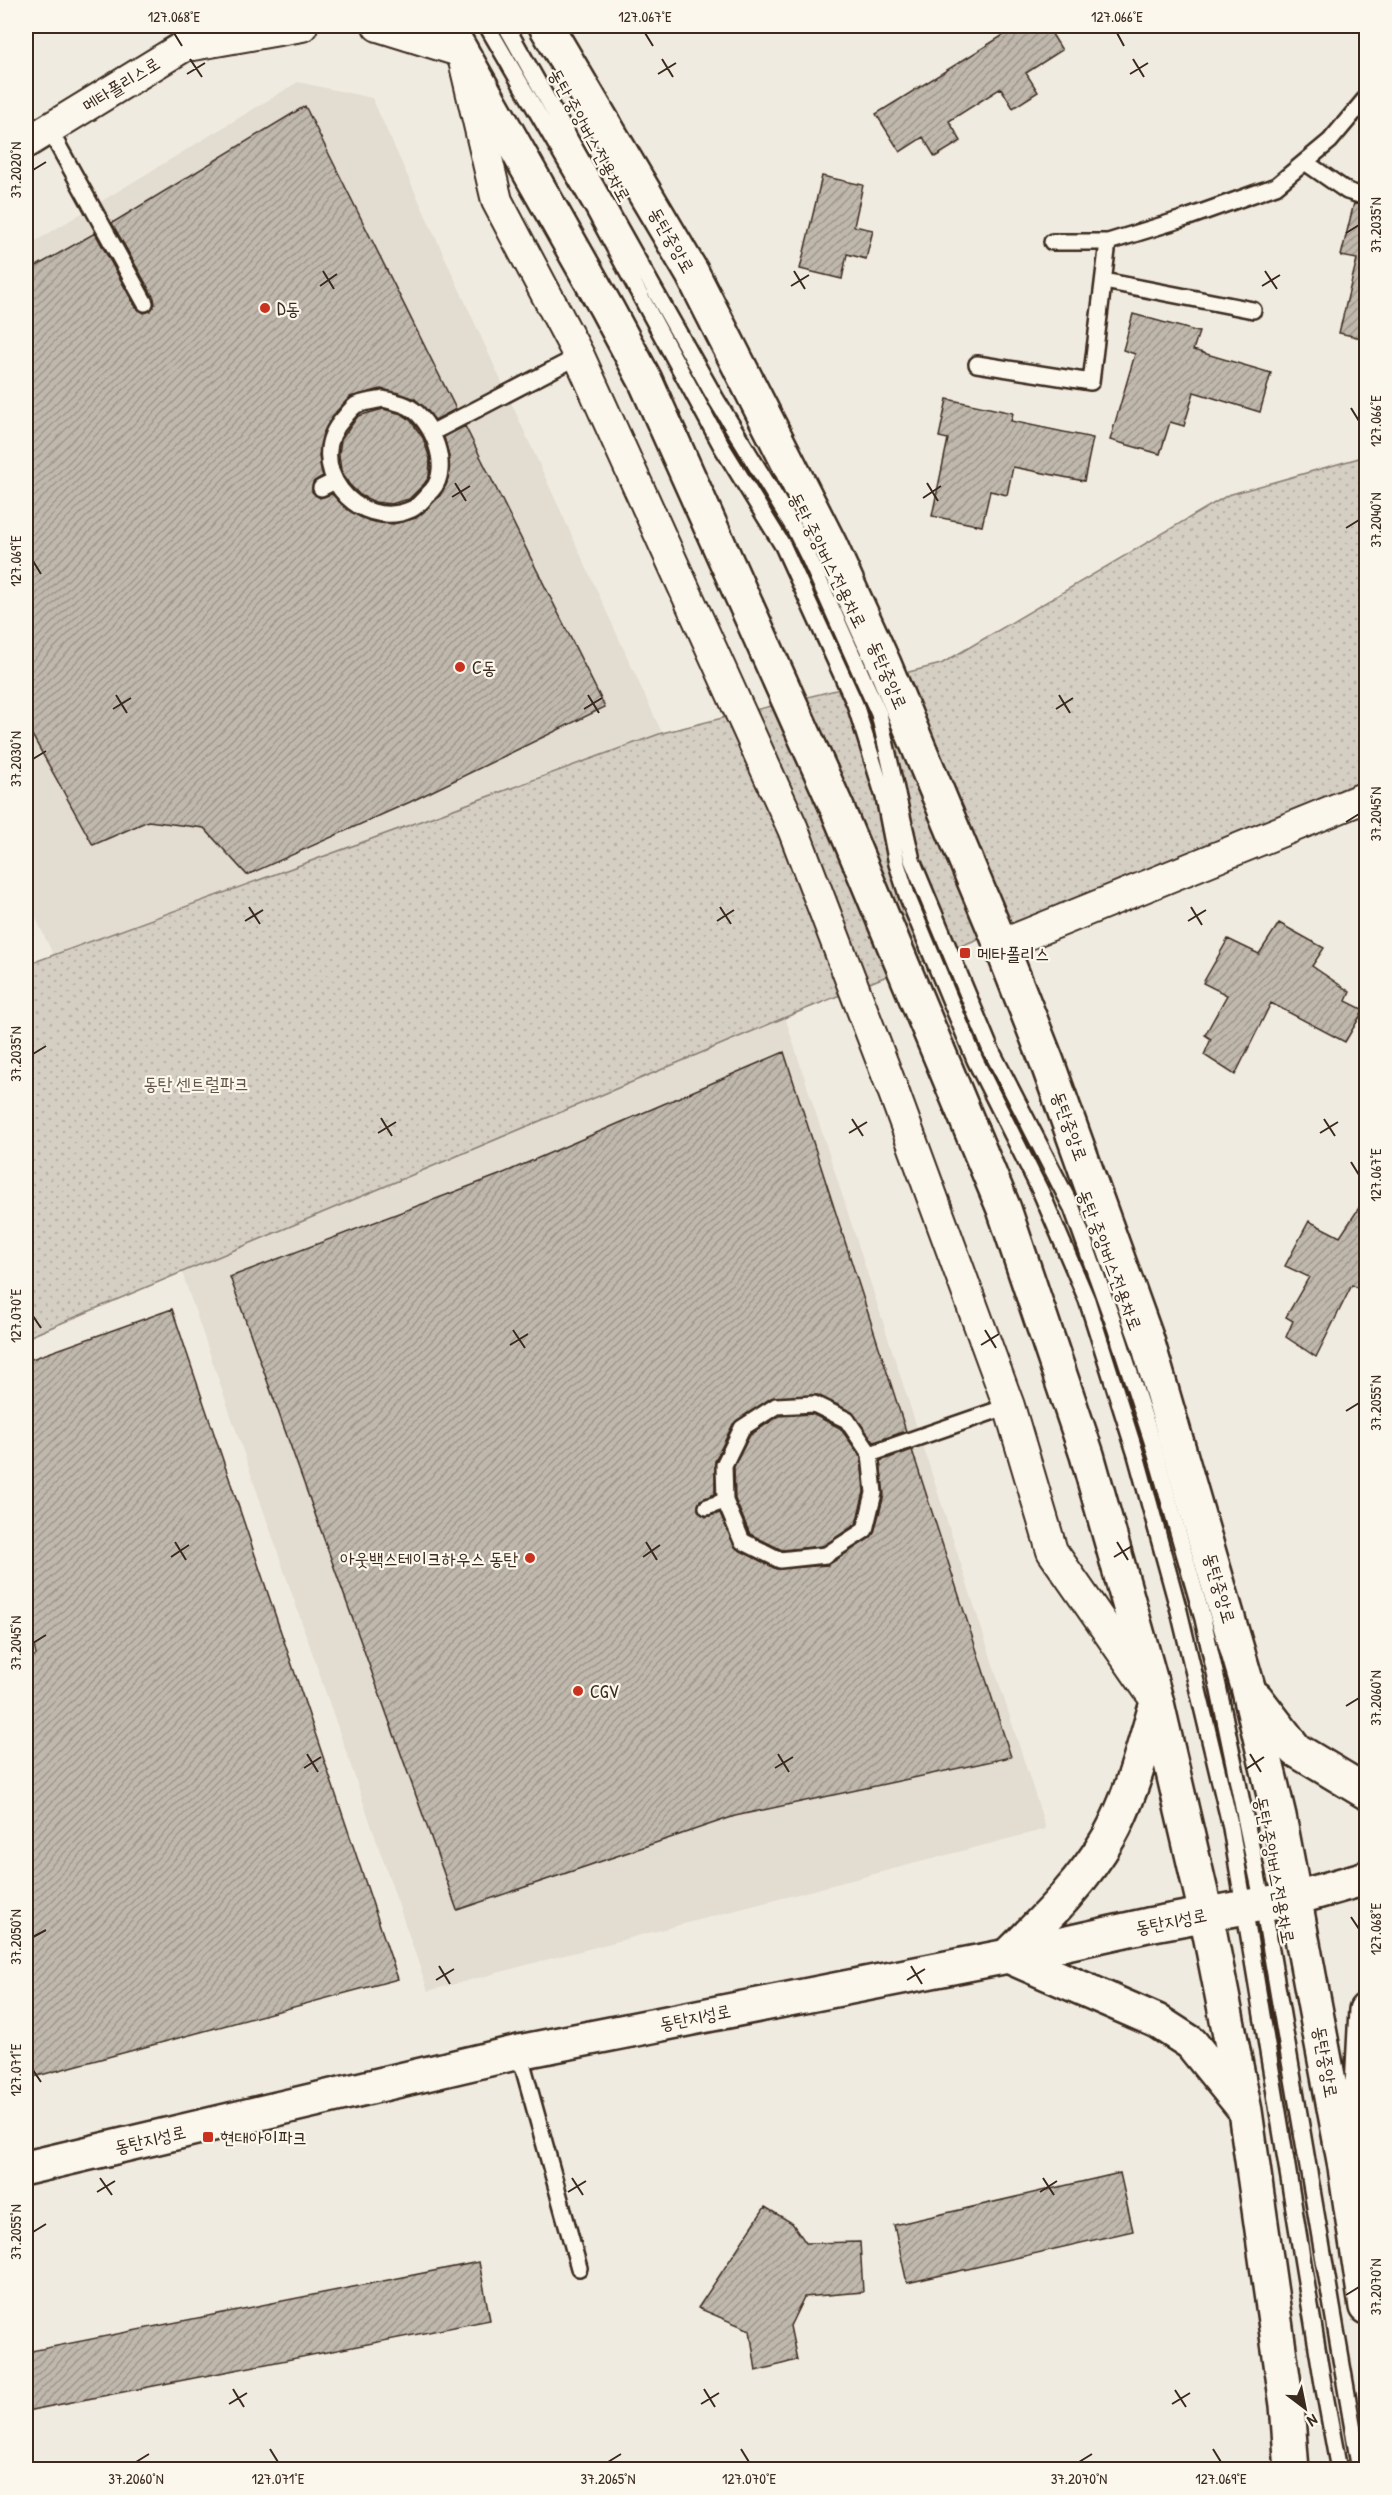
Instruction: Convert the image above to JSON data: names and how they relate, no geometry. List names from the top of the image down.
{
  "streets": {
    "street": ["메타폴리스로", "동탄중앙로", "동탄지성로"],
    "lane": ["동탄 중앙버스전용차로"]
  },
  "crossings": [
    ["동탄 중앙버스전용차로", "동탄지성로"],
    ["동탄중앙로", "동탄지성로"]
  ],
  "parks": ["동탄 센트럴파크"],
  "places": {
    "other": [
      "D동",
      "C동",
      "아웃백스테이크하우스 동탄",
      "CGV"
    ],
    "transit": ["메타폴리스", "현대아이파크"]
  },
  "north": "bottom right",
  "coordinates": [
    "127.068°E",
    "127.067°E",
    "127.066°E",
    "37.2020°N",
    "37.2035°N",
    "37.2040°N",
    "127.069°E",
    "37.2030°N",
    "37.2045°N",
    "127.070°E",
    "37.2055°N",
    "37.2060°N",
    "37.2050°N",
    "127.071°E",
    "37.2070°N",
    "37.2065°N"
  ]
}
